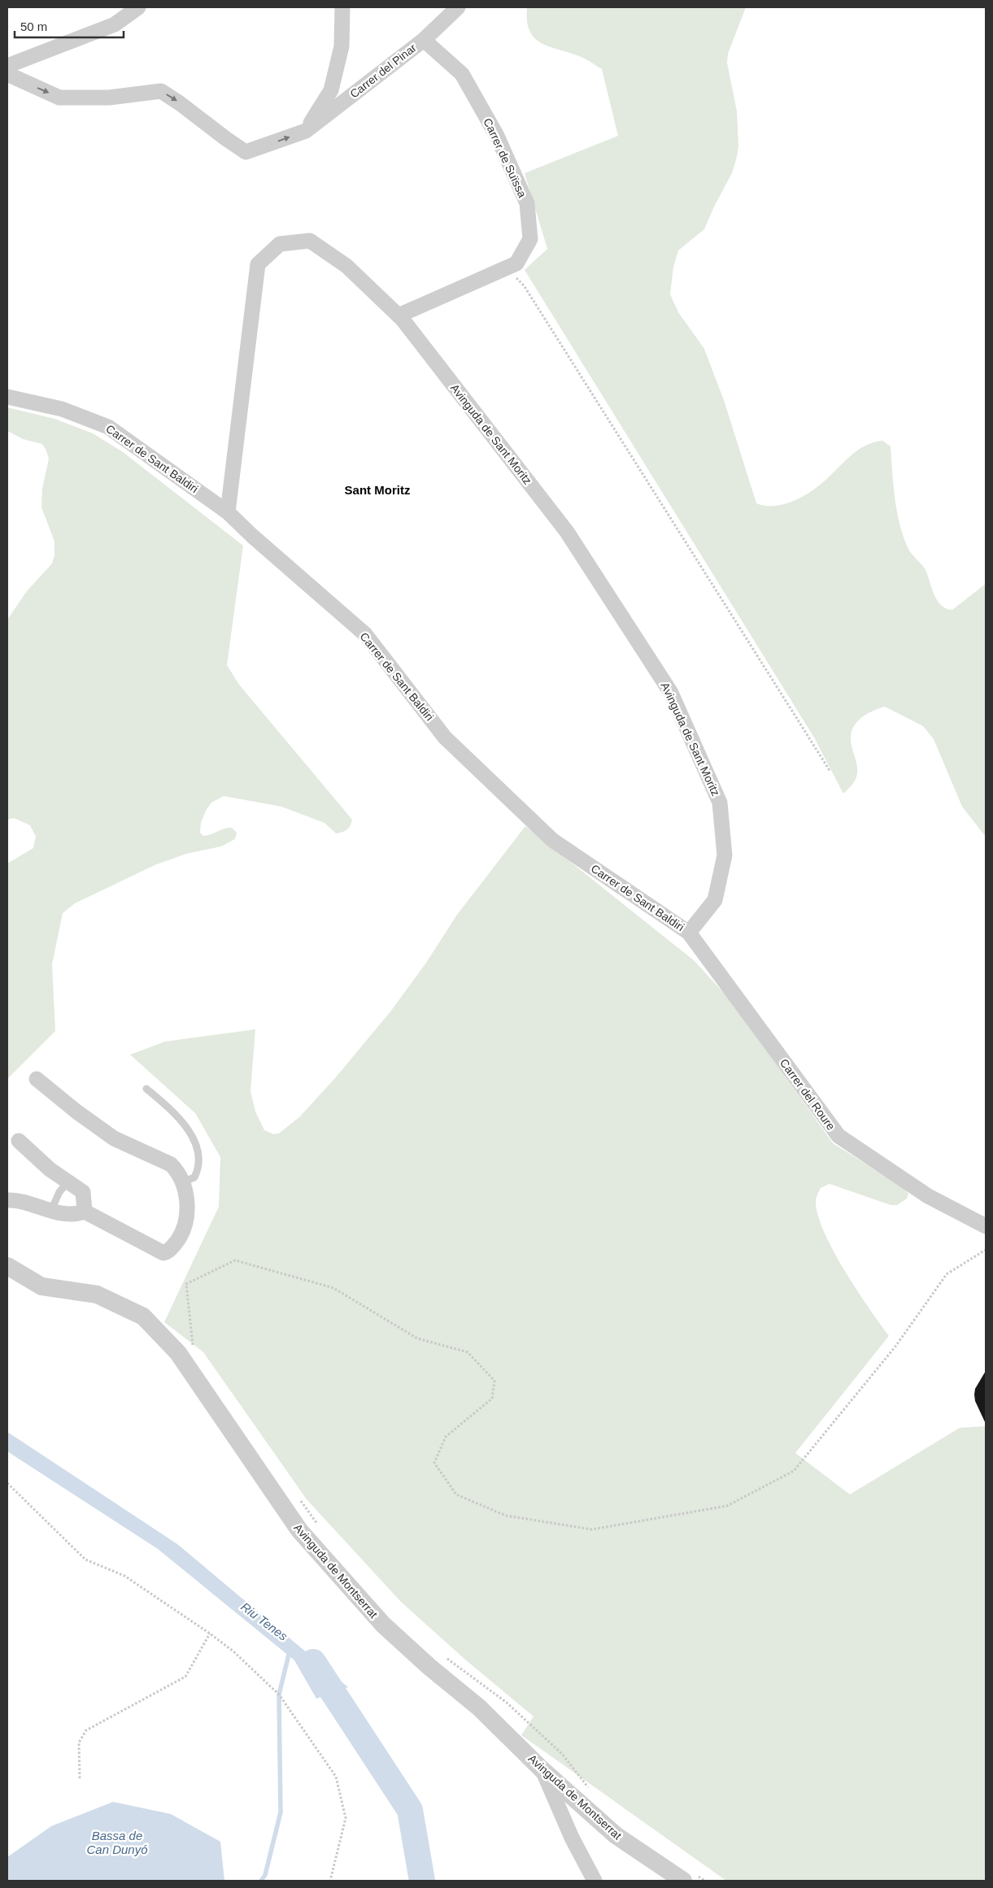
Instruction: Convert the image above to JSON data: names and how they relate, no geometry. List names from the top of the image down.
{
  "streets": {
    "street": [
      "Carrer del Pinar",
      "Carrer de Suïssa",
      "Avinguda de Sant Moritz",
      "Carrer de Sant Baldiri",
      "Carrer del Roure",
      "Avinguda de Montserrat"
    ]
  },
  "crossings": [
    ["Carrer del Pinar", "Carrer de Suïssa"],
    ["Carrer de Suïssa", "Avinguda de Sant Moritz"],
    ["Avinguda de Sant Moritz", "Carrer de Sant Baldiri"],
    ["Avinguda de Sant Moritz", "Carrer del Roure"],
    ["Carrer de Sant Baldiri", "Carrer del Roure"]
  ],
  "one_way": ["Carrer del Pinar"],
  "districts": ["Sant Moritz"],
  "water": ["Riu Tenes", "Bassa de Can Dunyó"],
  "scale_bar": "50 m"
}
